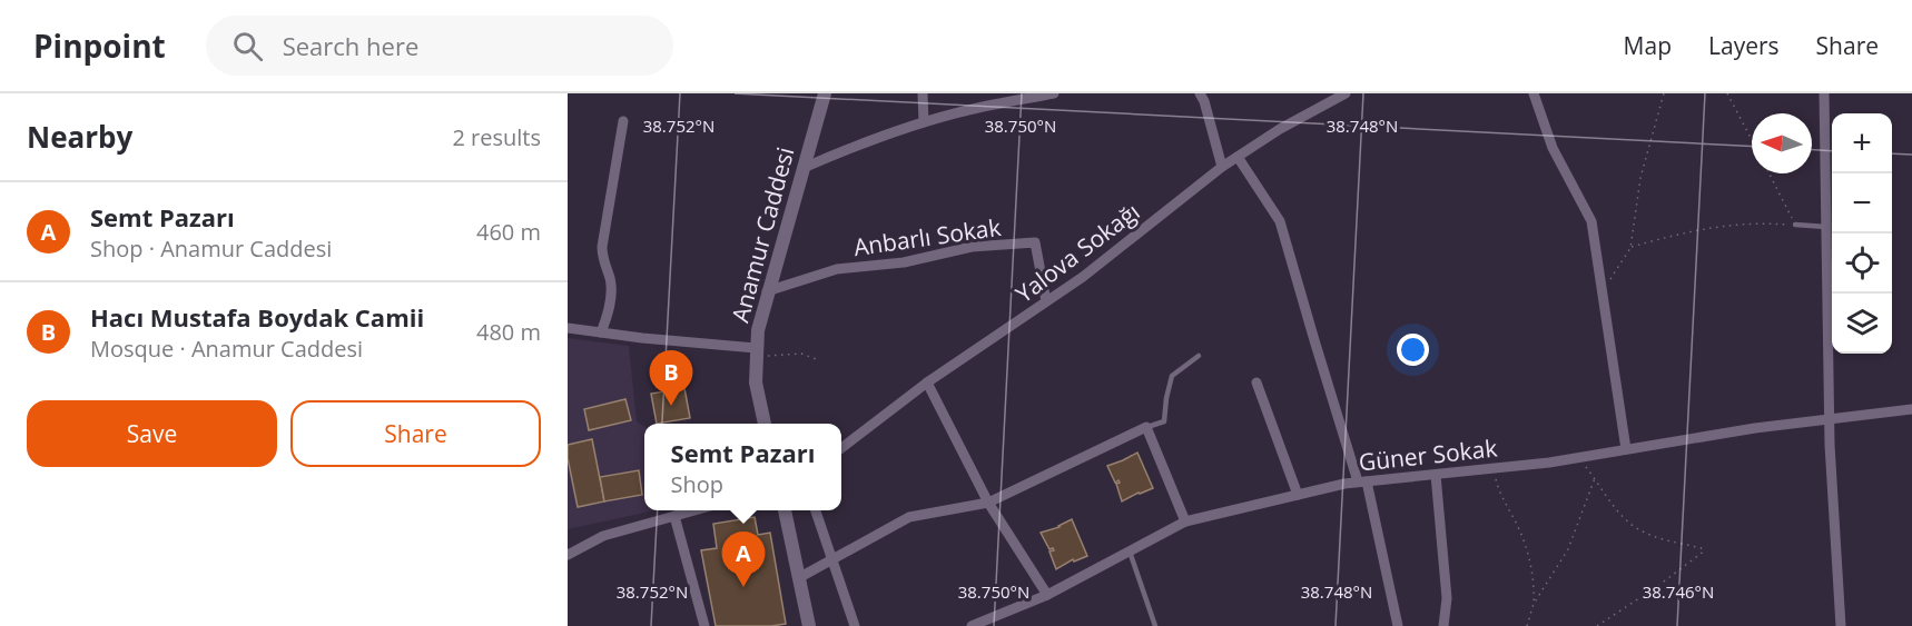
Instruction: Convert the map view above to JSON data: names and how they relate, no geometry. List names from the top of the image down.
{
  "streets": {
    "street": [
      "Anamur Caddesi",
      "Anbarlı Sokak",
      "Yalova Sokağı",
      "Güner Sokak"
    ]
  },
  "crossings": [
    ["Anamur Caddesi", "Anbarlı Sokak"],
    ["Anbarlı Sokak", "Yalova Sokağı"]
  ],
  "north": "left",
  "page": {
    "header": "Pinpoint",
    "search": "Search here",
    "nav": ["Map", "Layers", "Share"],
    "heading": ["Nearby", "2 results"],
    "map_buttons": ["+", "−"],
    "list": [
      {
        "mark": "A",
        "name": "Semt Pazarı",
        "note": "Shop · Anamur Caddesi",
        "value": "460 m"
      },
      {
        "mark": "B",
        "name": "Hacı Mustafa Boydak Camii",
        "note": "Mosque · Anamur Caddesi",
        "value": "480 m"
      }
    ],
    "pins": ["B", "A"],
    "buttons": ["Save", "Share"],
    "popup": ["Semt Pazarı", "Shop"]
  },
  "coordinates": [
    "38.752°N",
    "38.750°N",
    "38.748°N",
    "38.746°N"
  ]
}
